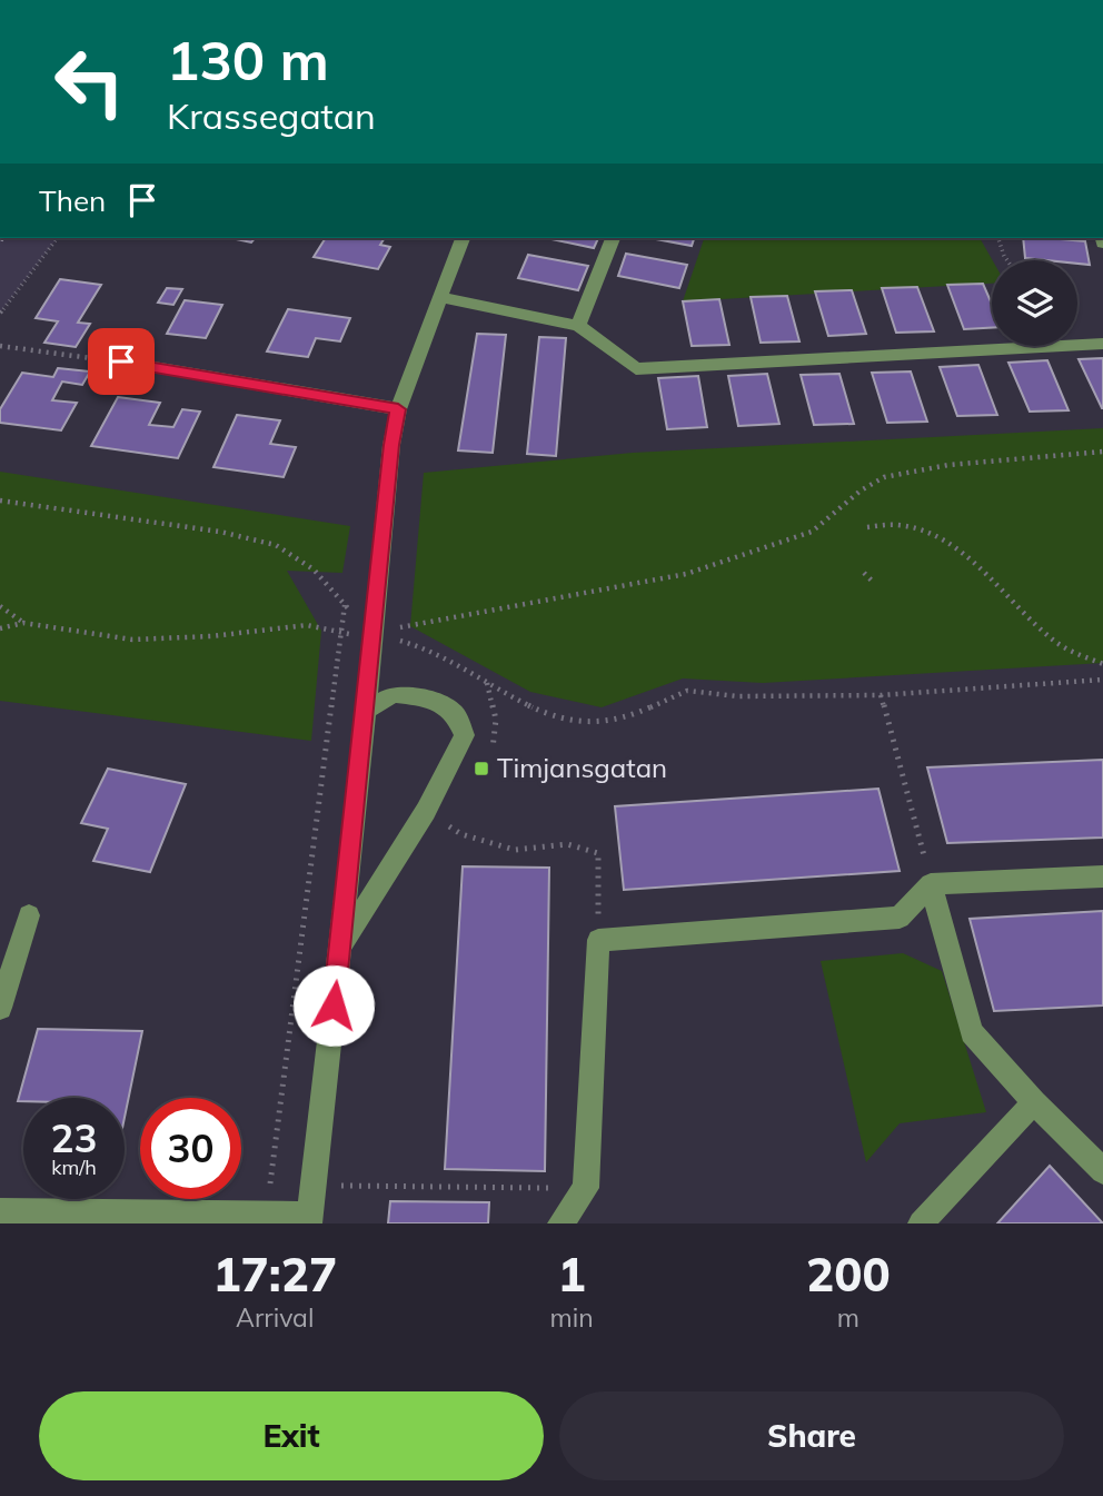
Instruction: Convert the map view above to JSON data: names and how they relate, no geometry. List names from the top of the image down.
{
  "places": {
    "transit": ["Timjansgatan"]
  },
  "page": {
    "turn": ["130 m", "Krassegatan"],
    "then": "Then",
    "speed": "23 km/h",
    "limit": "30",
    "eta": [
      "17:27",
      "Arrival",
      "1",
      "min",
      "200",
      "m"
    ],
    "buttons": ["Exit", "Share"]
  }
}
